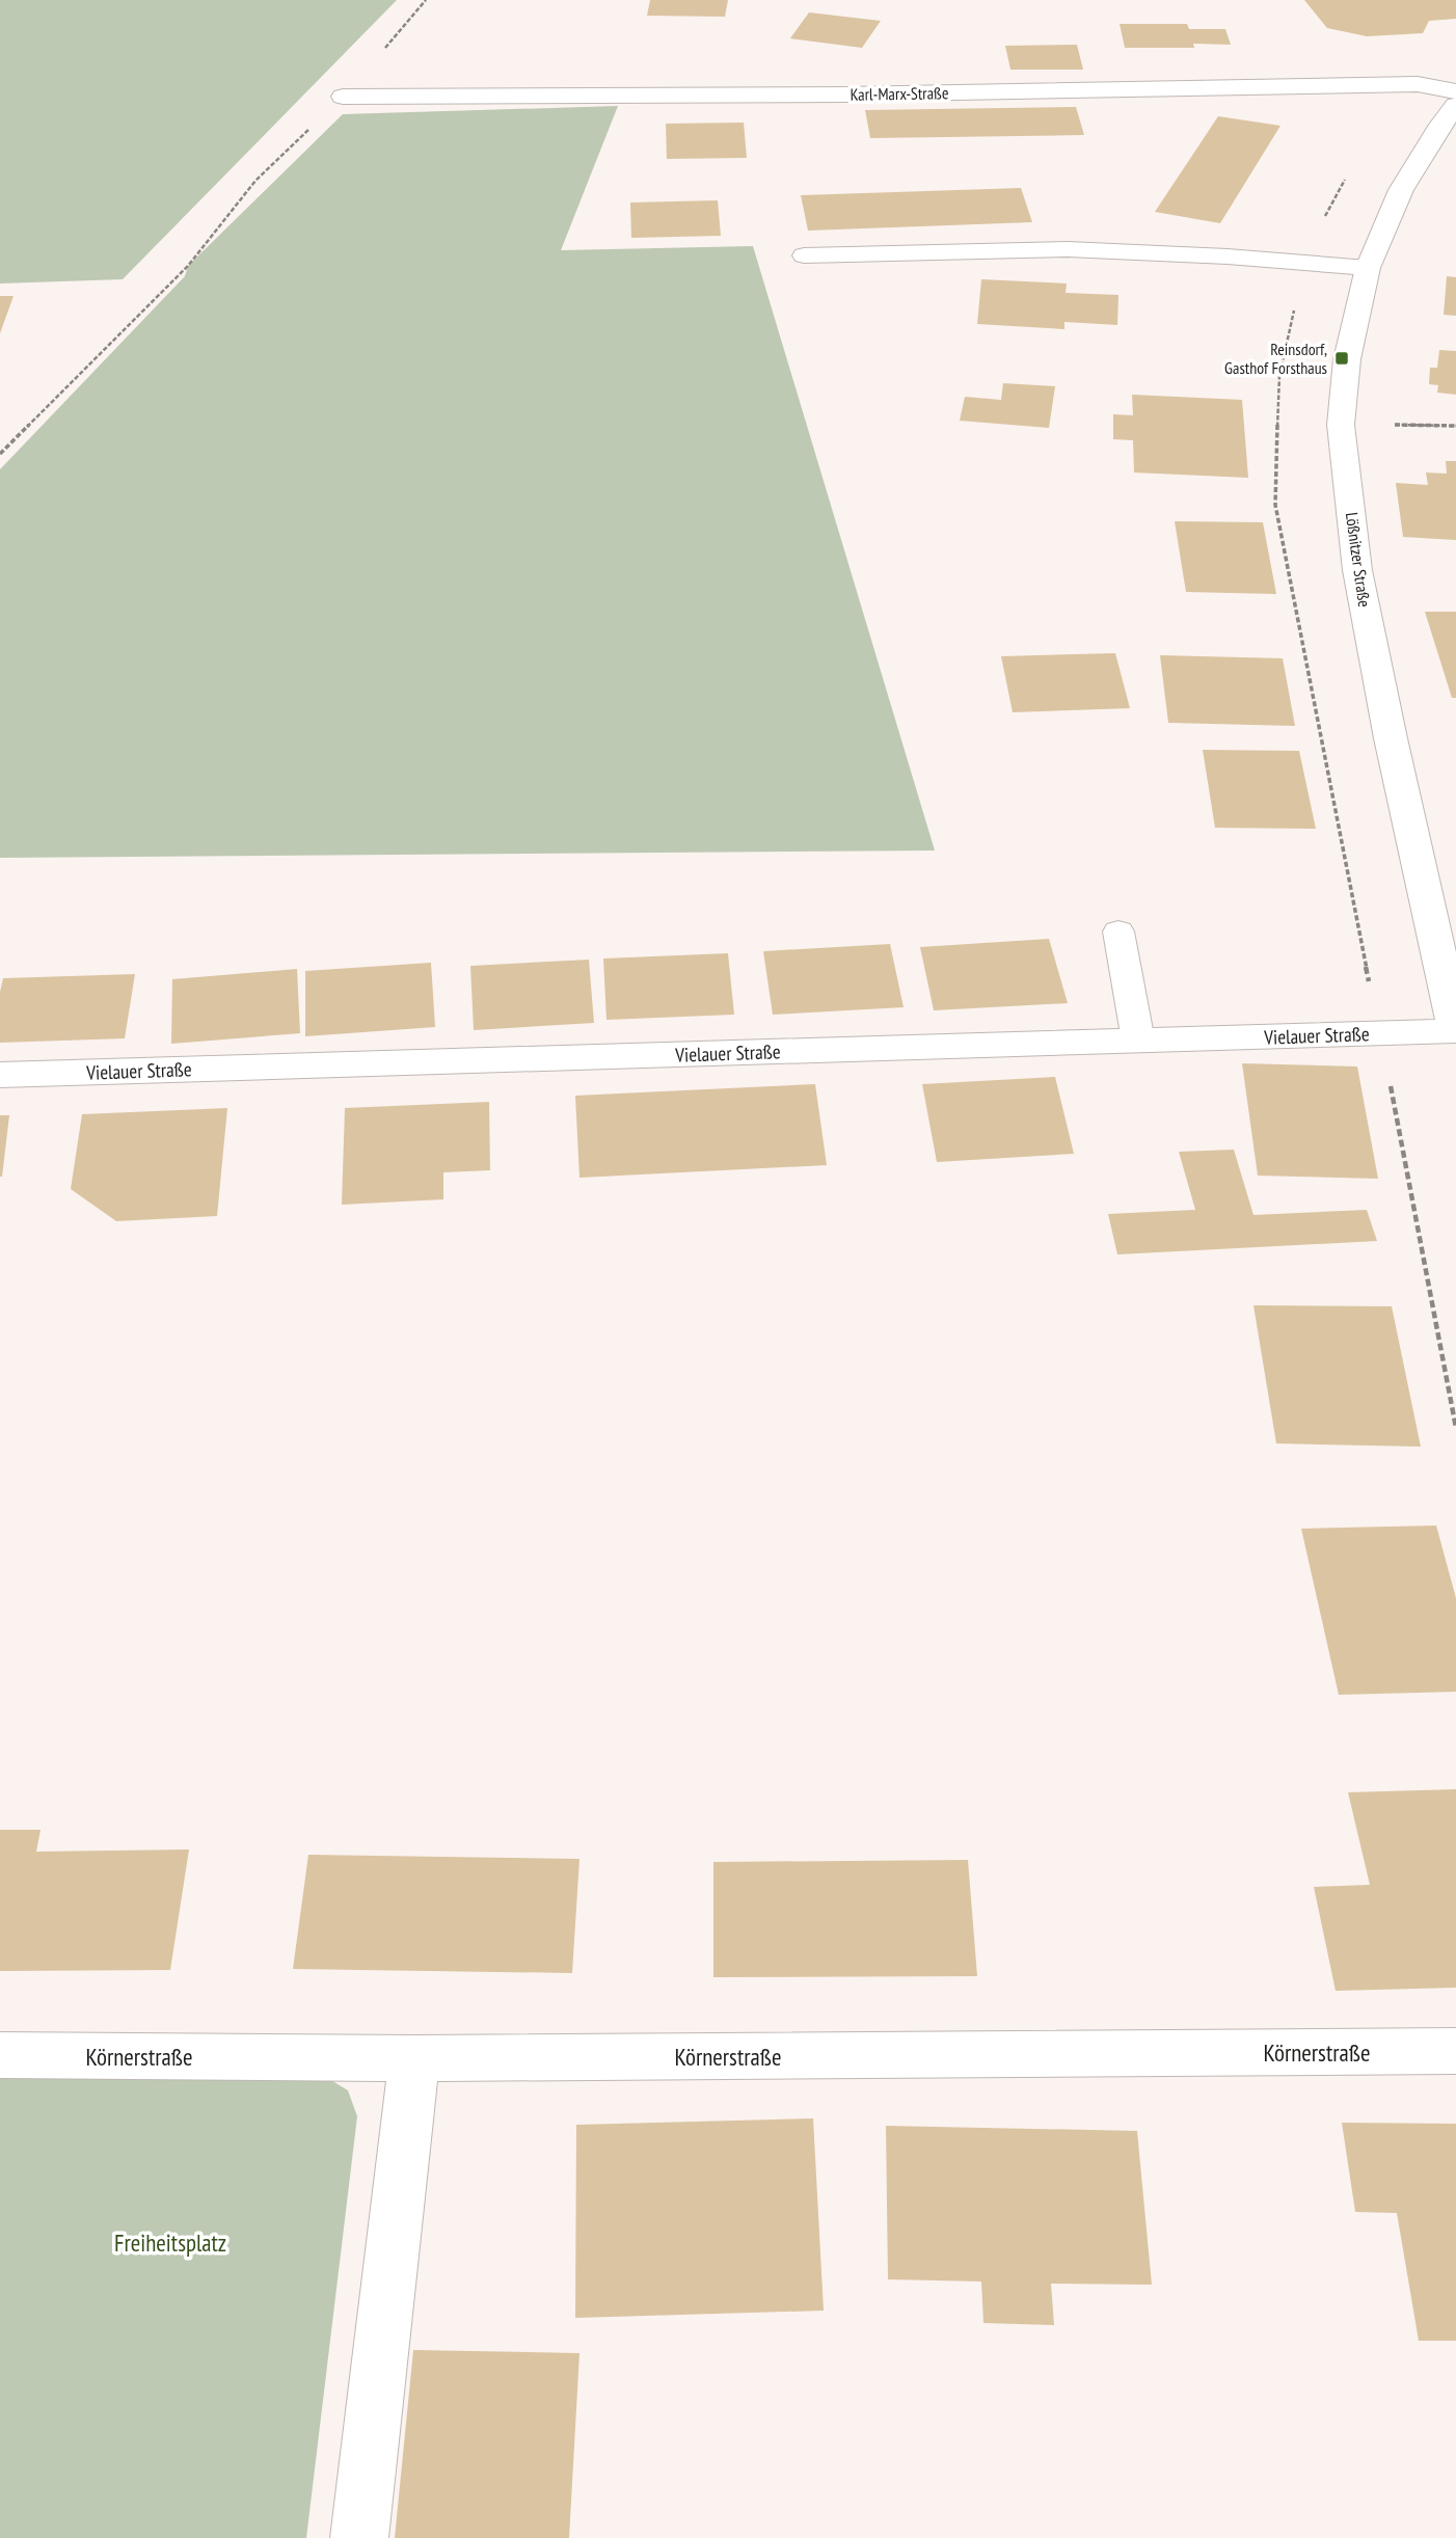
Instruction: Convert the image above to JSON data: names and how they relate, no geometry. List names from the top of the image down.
{
  "streets": {
    "street": [
      "Karl-Marx-Straße",
      "Lößnitzer Straße",
      "Vielauer Straße",
      "Körnerstraße"
    ]
  },
  "crossings": [
    ["Lößnitzer Straße", "Vielauer Straße"]
  ],
  "parks": ["Freiheitsplatz"],
  "places": {
    "transit": ["Reinsdorf, Gasthof Forsthaus"]
  }
}
